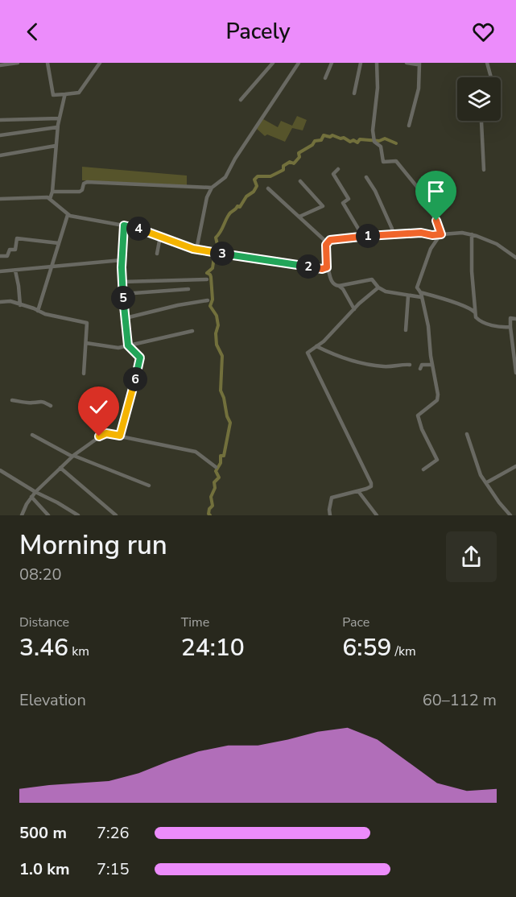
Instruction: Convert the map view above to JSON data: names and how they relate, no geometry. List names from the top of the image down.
{
  "page": {
    "header": "Pacely",
    "pins": [
      "4",
      "1",
      "3",
      "2",
      "5",
      "6"
    ],
    "heading": ["Morning run", "08:20"],
    "stats": [
      ["Distance", "3.46 km"],
      ["Time", "24:10"],
      ["Pace", "6:59 /km"]
    ],
    "chart": ["Elevation", "60–112 m"],
    "list": [
      {
        "name": "500 m",
        "note": "7:26"
      },
      {
        "name": "1.0 km",
        "note": "7:15"
      }
    ]
  }
}
